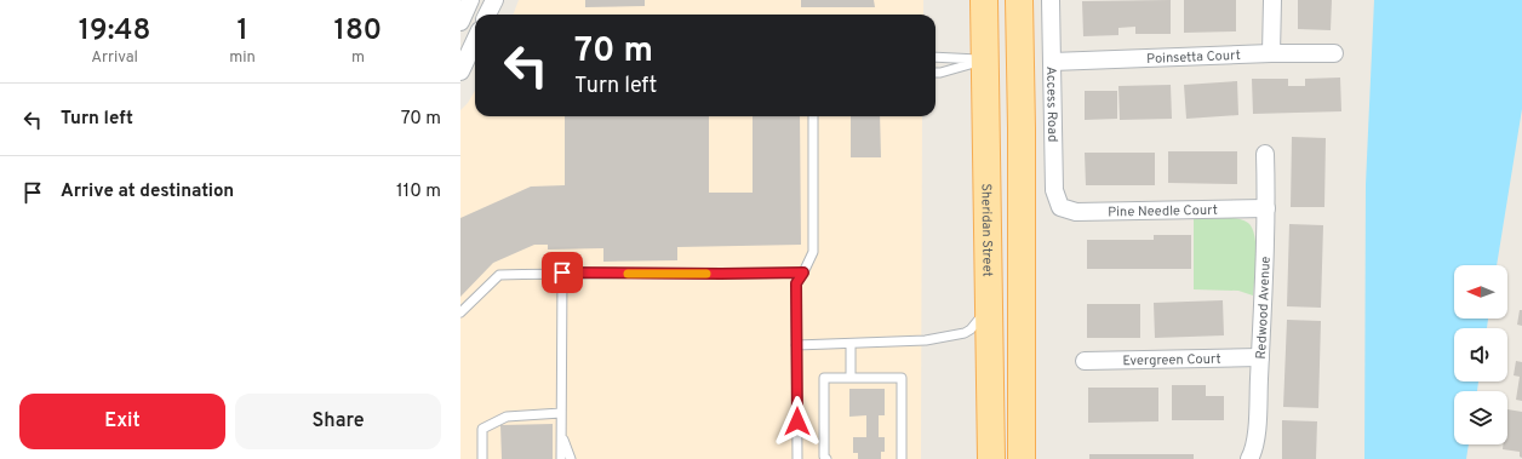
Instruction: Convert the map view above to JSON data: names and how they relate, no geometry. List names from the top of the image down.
{
  "streets": {
    "main road": ["Sheridan Street"],
    "street": [
      "Poinsetta Court",
      "Access Road",
      "Pine Needle Court",
      "Redwood Avenue",
      "Evergreen Court"
    ]
  },
  "crossings": [
    ["Poinsetta Court", "Access Road"],
    ["Access Road", "Pine Needle Court"],
    ["Pine Needle Court", "Redwood Avenue"],
    ["Redwood Avenue", "Evergreen Court"]
  ],
  "north": "left",
  "page": {
    "eta": [
      "19:48",
      "Arrival",
      "1",
      "min",
      "180",
      "m"
    ],
    "turn": ["70 m", "Turn left"],
    "list": [
      {
        "name": "Turn left",
        "value": "70 m"
      },
      {
        "name": "Arrive at destination",
        "value": "110 m"
      }
    ],
    "buttons": ["Exit", "Share"]
  }
}
